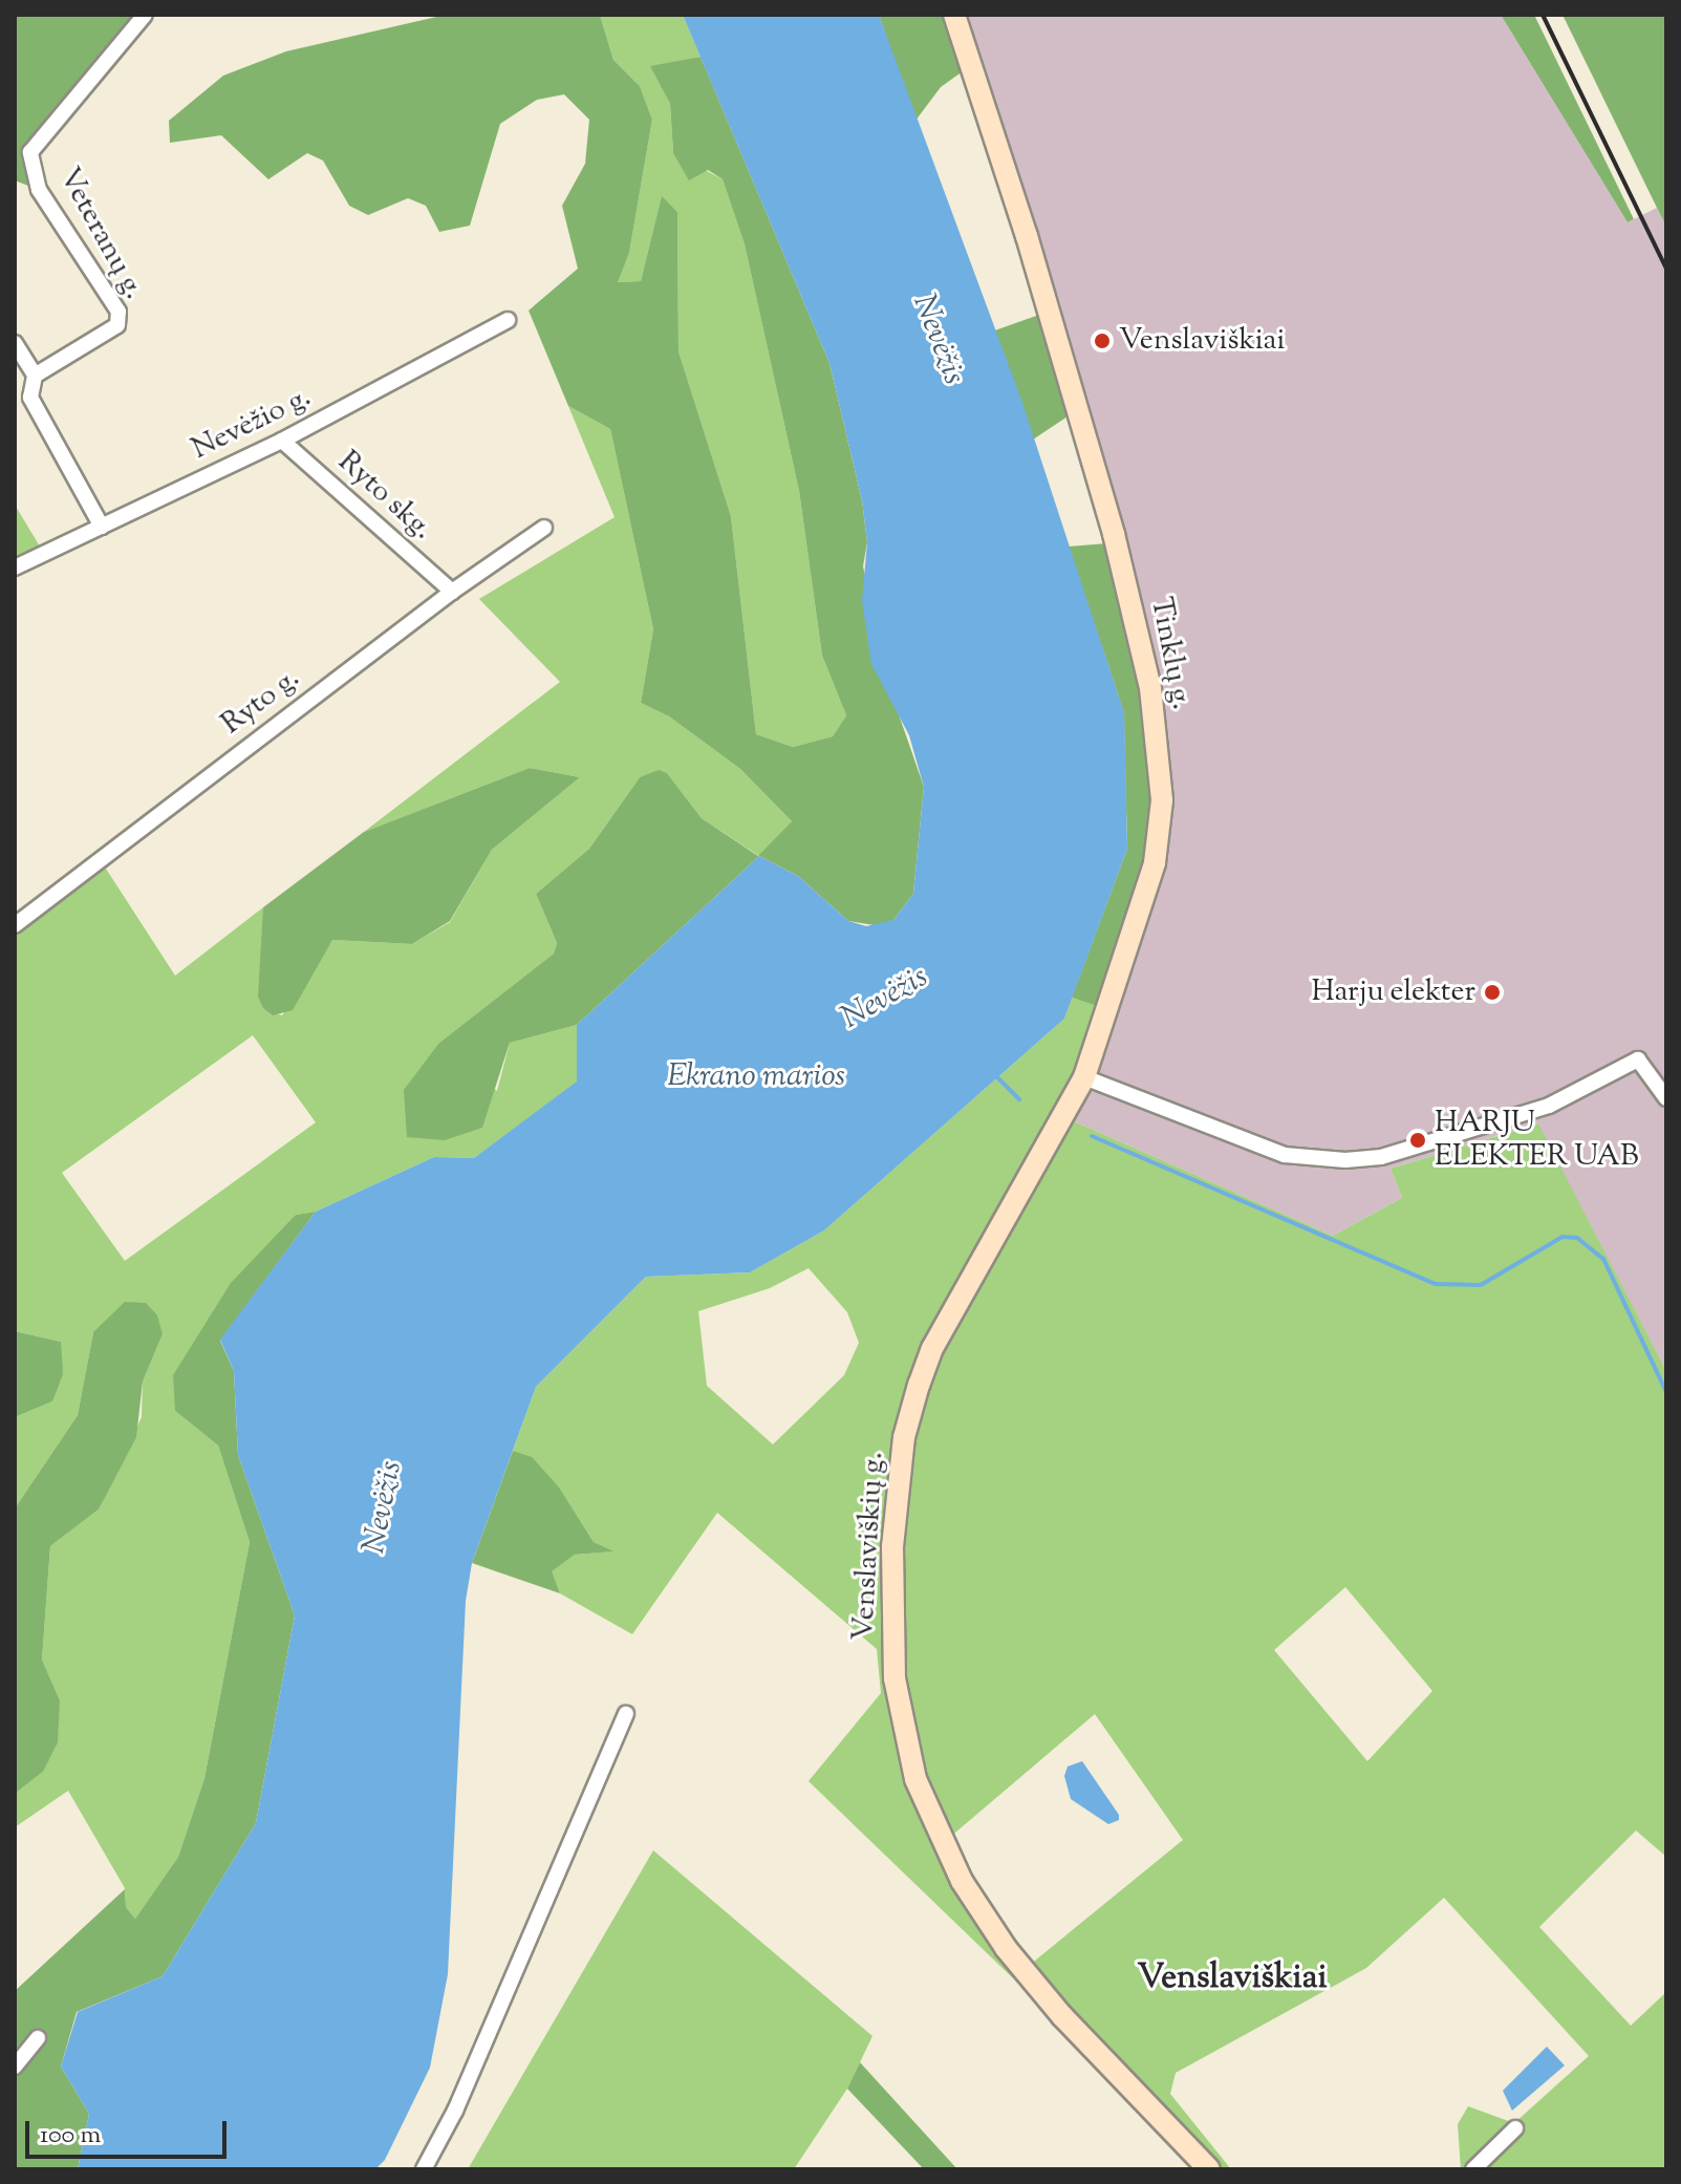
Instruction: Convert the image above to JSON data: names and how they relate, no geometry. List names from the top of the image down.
{
  "streets": {
    "main road": ["Tinklų g.", "Venslaviškių g."],
    "street": [
      "Veteranų g.",
      "Nevėžio g.",
      "Ryto skg.",
      "Ryto g."
    ]
  },
  "crossings": [
    ["Nevėžio g.", "Ryto skg."],
    ["Ryto skg.", "Ryto g."],
    ["Tinklų g.", "Venslaviškių g."]
  ],
  "districts": ["Venslaviškiai"],
  "water": ["Nevėžis", "Ekrano marios"],
  "places": ["Venslaviškiai", "Harju elekter", "HARJU ELEKTER UAB"],
  "scale_bar": "100 m"
}
